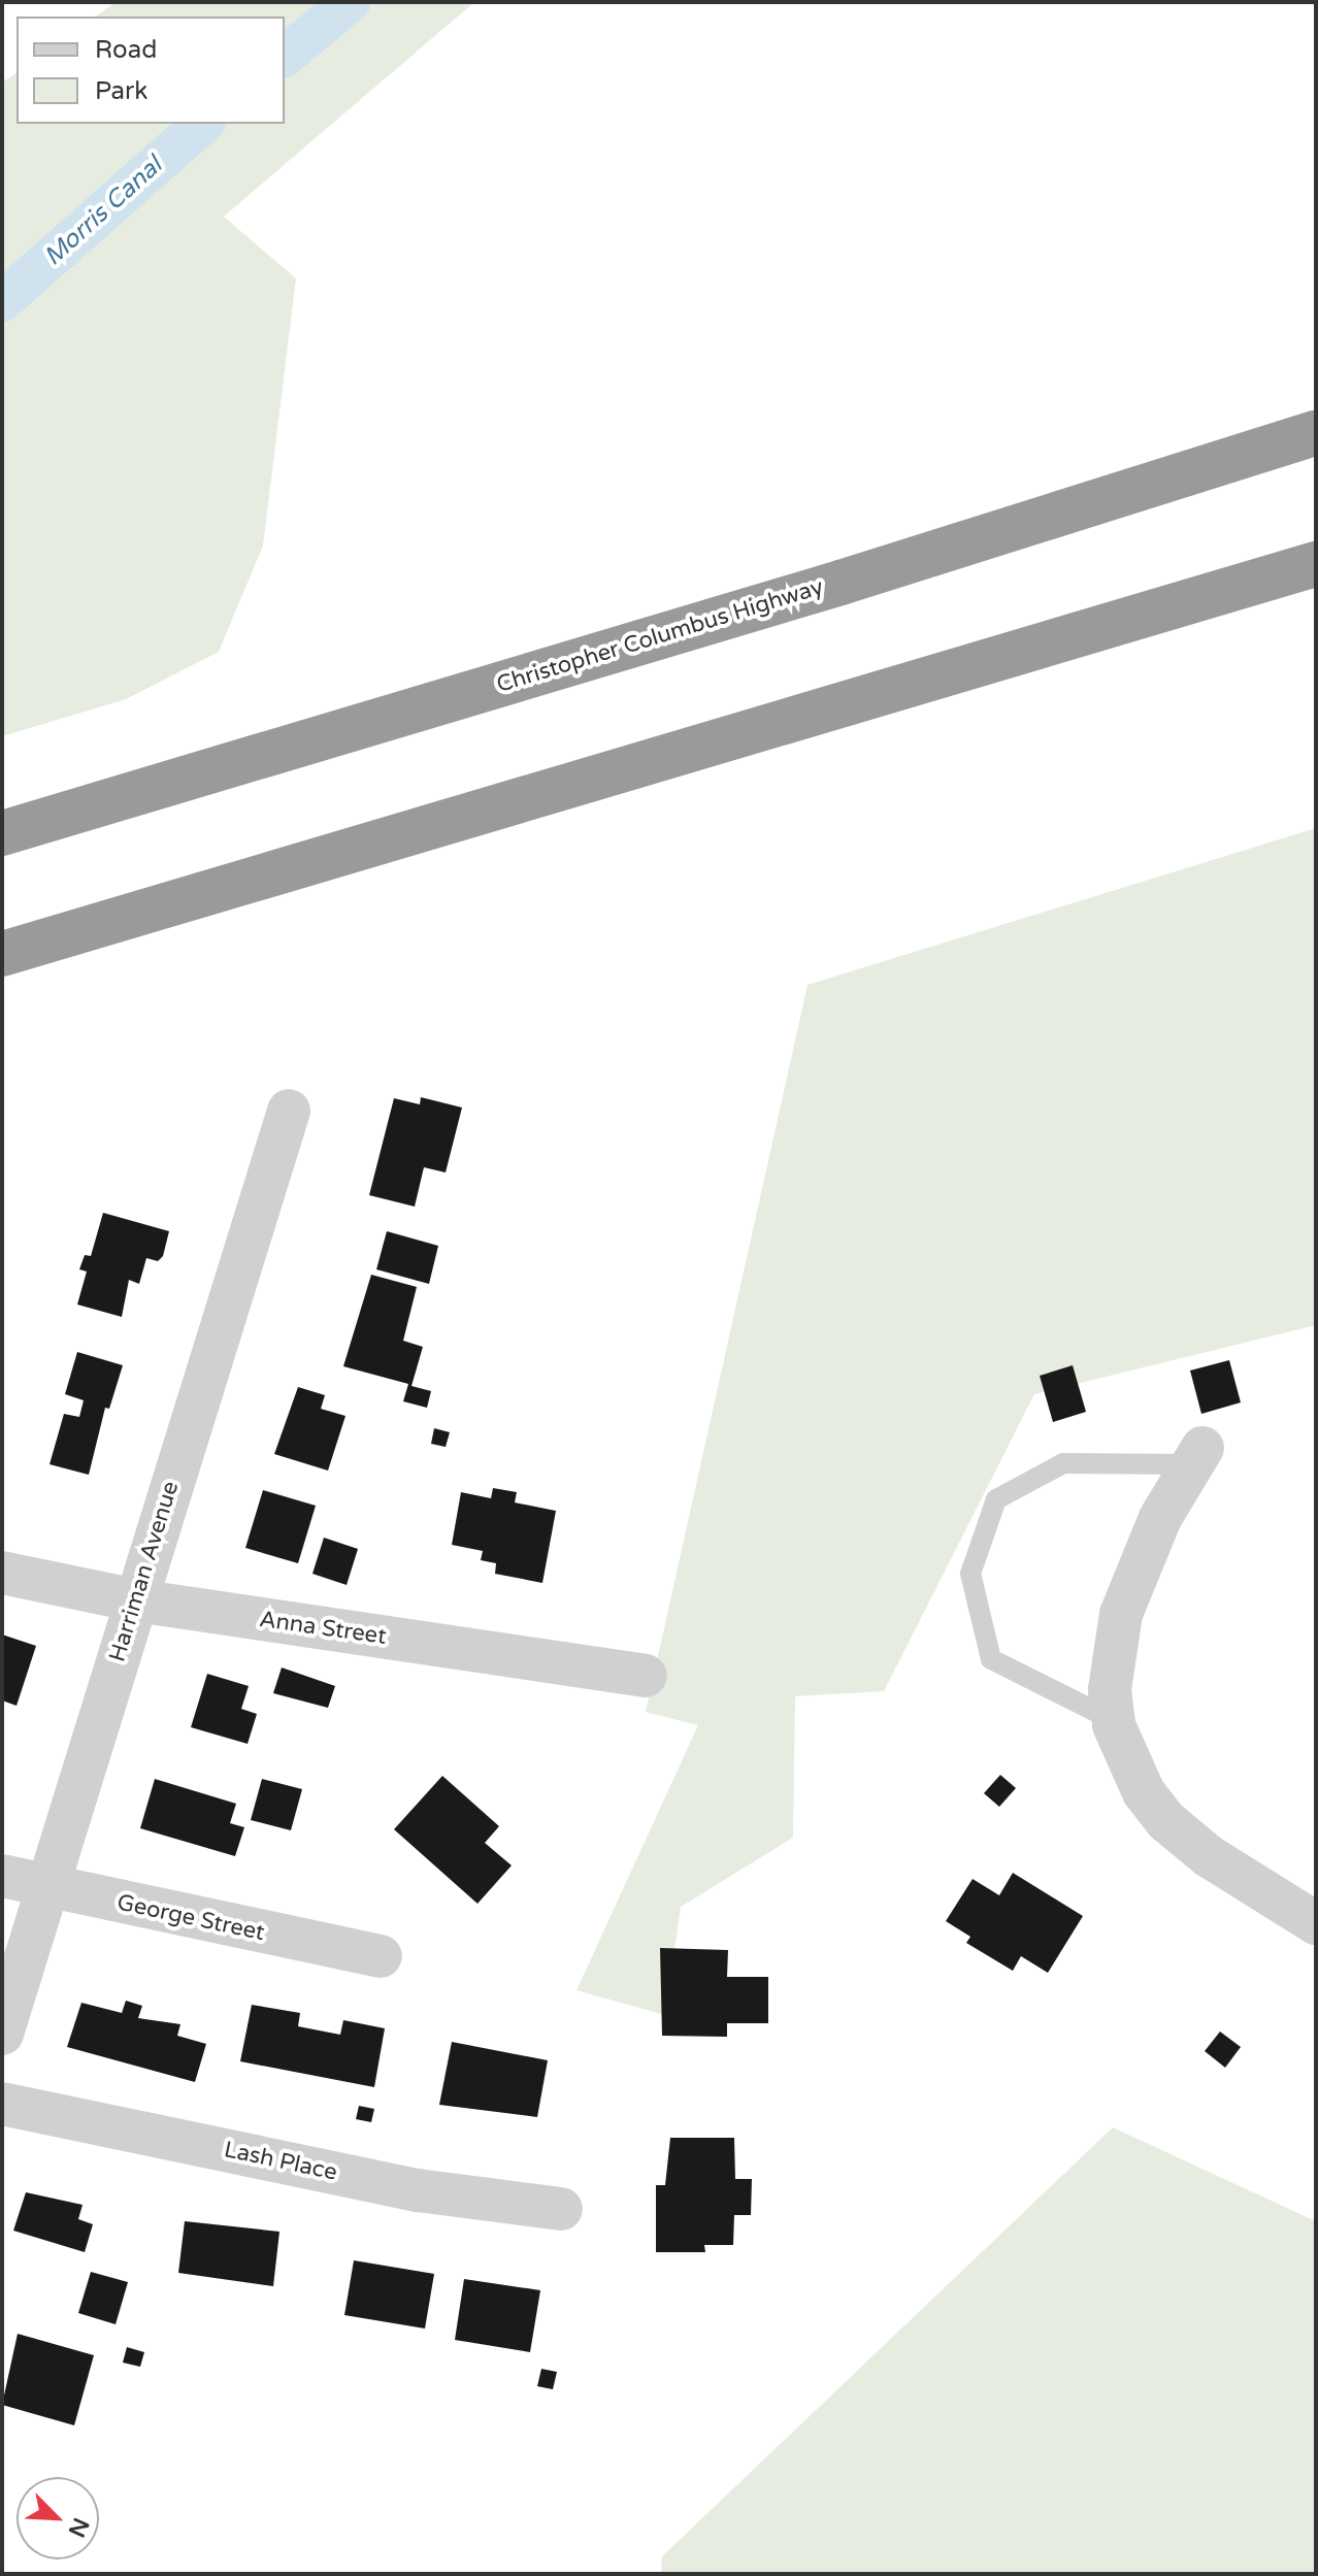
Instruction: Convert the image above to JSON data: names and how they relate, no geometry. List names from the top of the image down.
{
  "streets": {
    "highway": ["Christopher Columbus Highway"],
    "street": [
      "Harriman Avenue",
      "Anna Street",
      "George Street",
      "Lash Place"
    ]
  },
  "crossings": [
    ["Harriman Avenue", "Anna Street"],
    ["Harriman Avenue", "George Street"]
  ],
  "water": ["Morris Canal"],
  "legend": ["Road", "Park"],
  "north": "bottom right"
}
